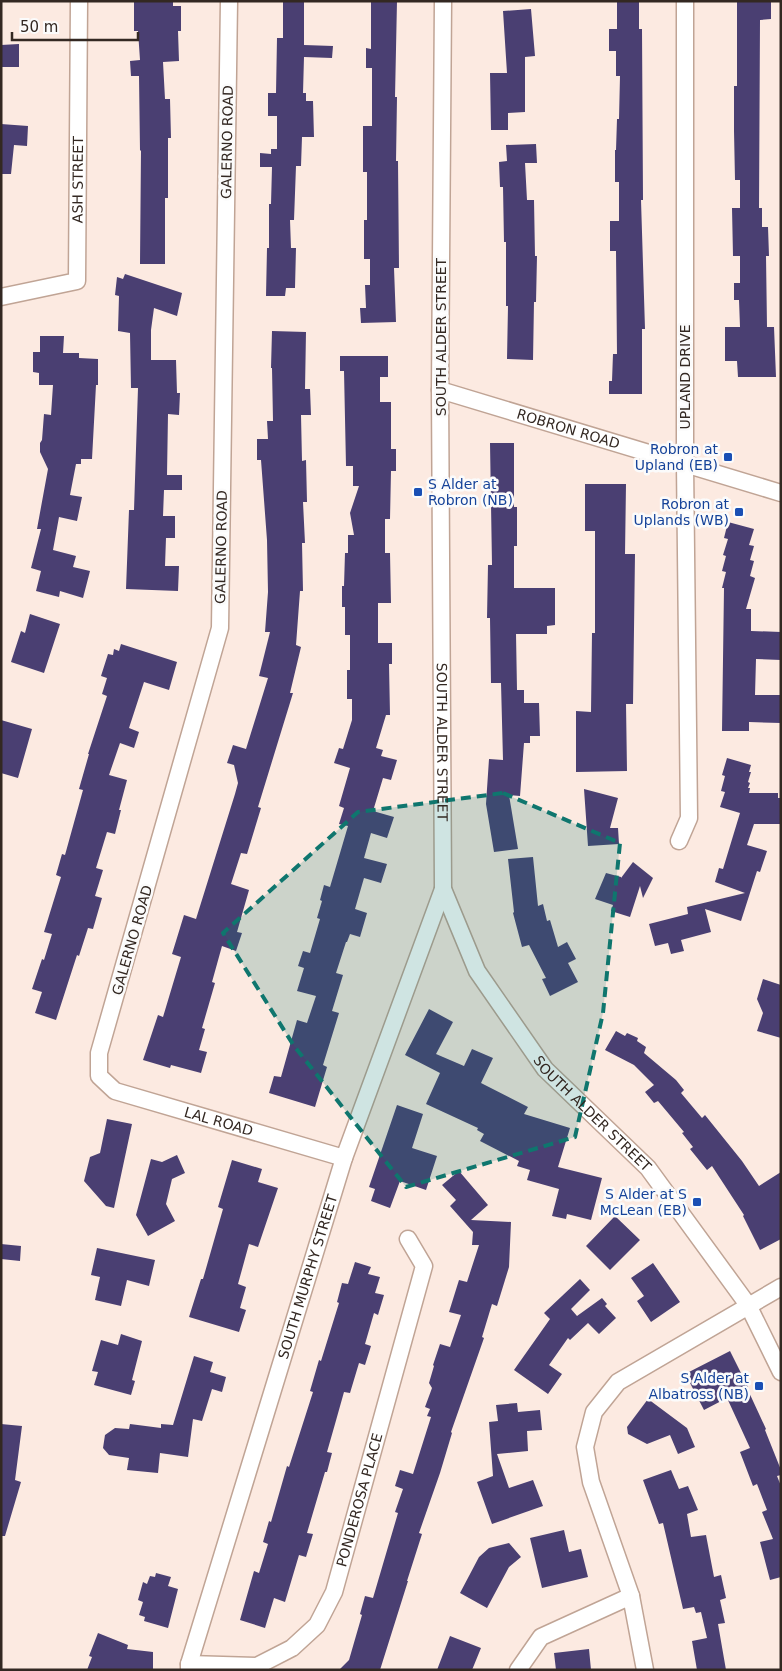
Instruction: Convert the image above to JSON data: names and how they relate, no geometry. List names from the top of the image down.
{
  "streets": {
    "street": [
      "GALERNO ROAD",
      "ASH STREET",
      "SOUTH ALDER STREET",
      "UPLAND DRIVE",
      "ROBRON ROAD",
      "LAL ROAD",
      "SOUTH MURPHY STREET",
      "PONDEROSA PLACE"
    ]
  },
  "crossings": [
    ["GALERNO ROAD", "LAL ROAD"],
    ["SOUTH ALDER STREET", "ROBRON ROAD"],
    ["SOUTH ALDER STREET", "SOUTH MURPHY STREET"],
    ["UPLAND DRIVE", "ROBRON ROAD"],
    ["LAL ROAD", "SOUTH MURPHY STREET"],
    ["SOUTH MURPHY STREET", "PONDEROSA PLACE"]
  ],
  "places": {
    "transit": [
      "Robron at Upland (EB)",
      "S Alder at Robron (NB)",
      "Robron at Uplands (WB)",
      "S Alder at S McLean (EB)",
      "S Alder at Albatross (NB)"
    ]
  },
  "scale_bar": "50 m"
}
